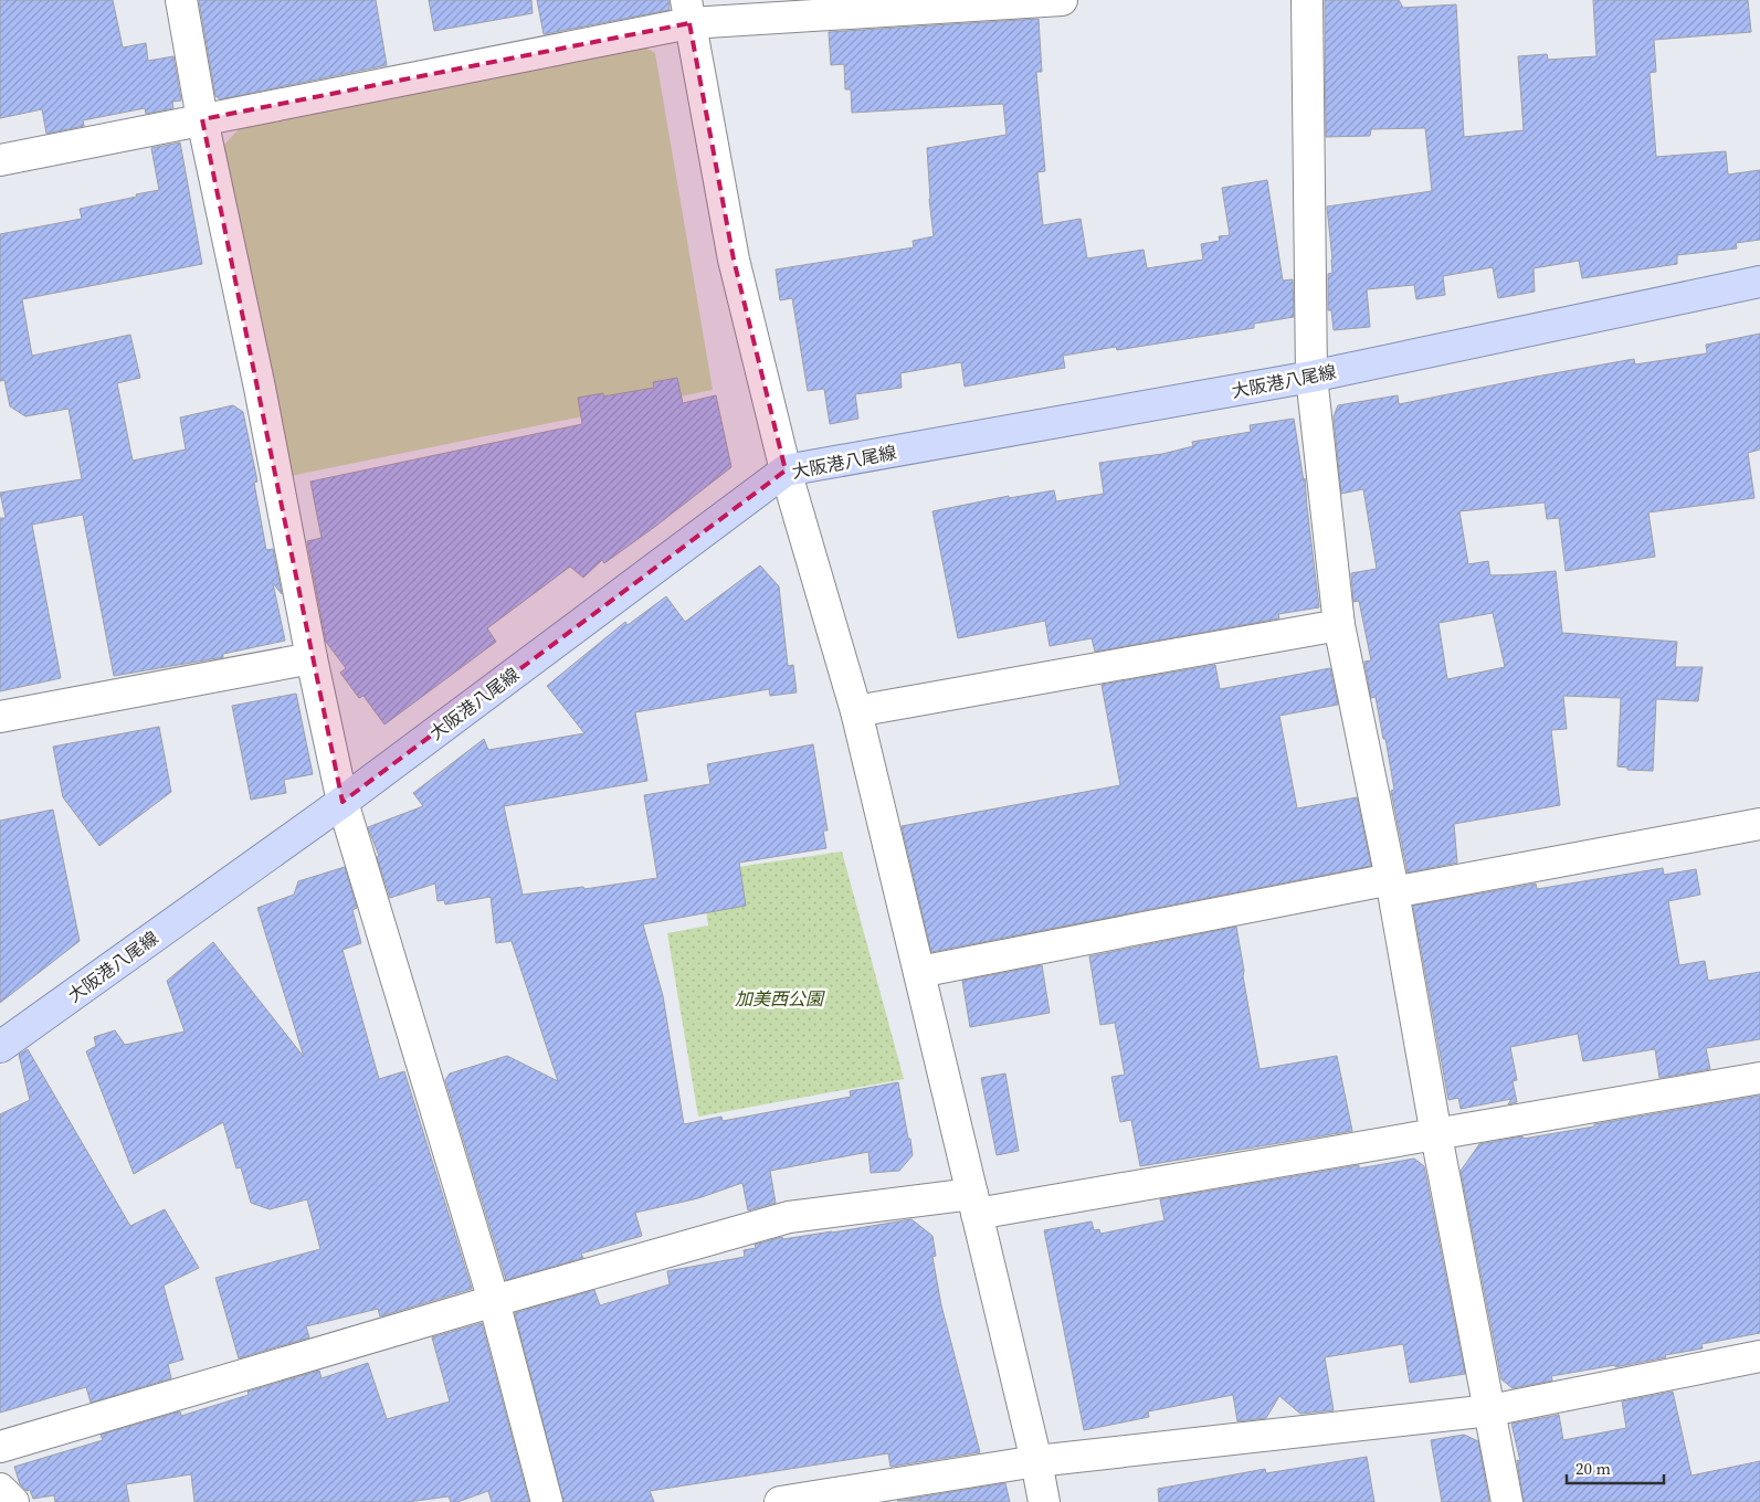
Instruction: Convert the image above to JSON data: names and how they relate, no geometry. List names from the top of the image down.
{
  "streets": {
    "main road": ["大阪港八尾線"]
  },
  "parks": ["加美西公園"],
  "scale_bar": "20 m"
}
